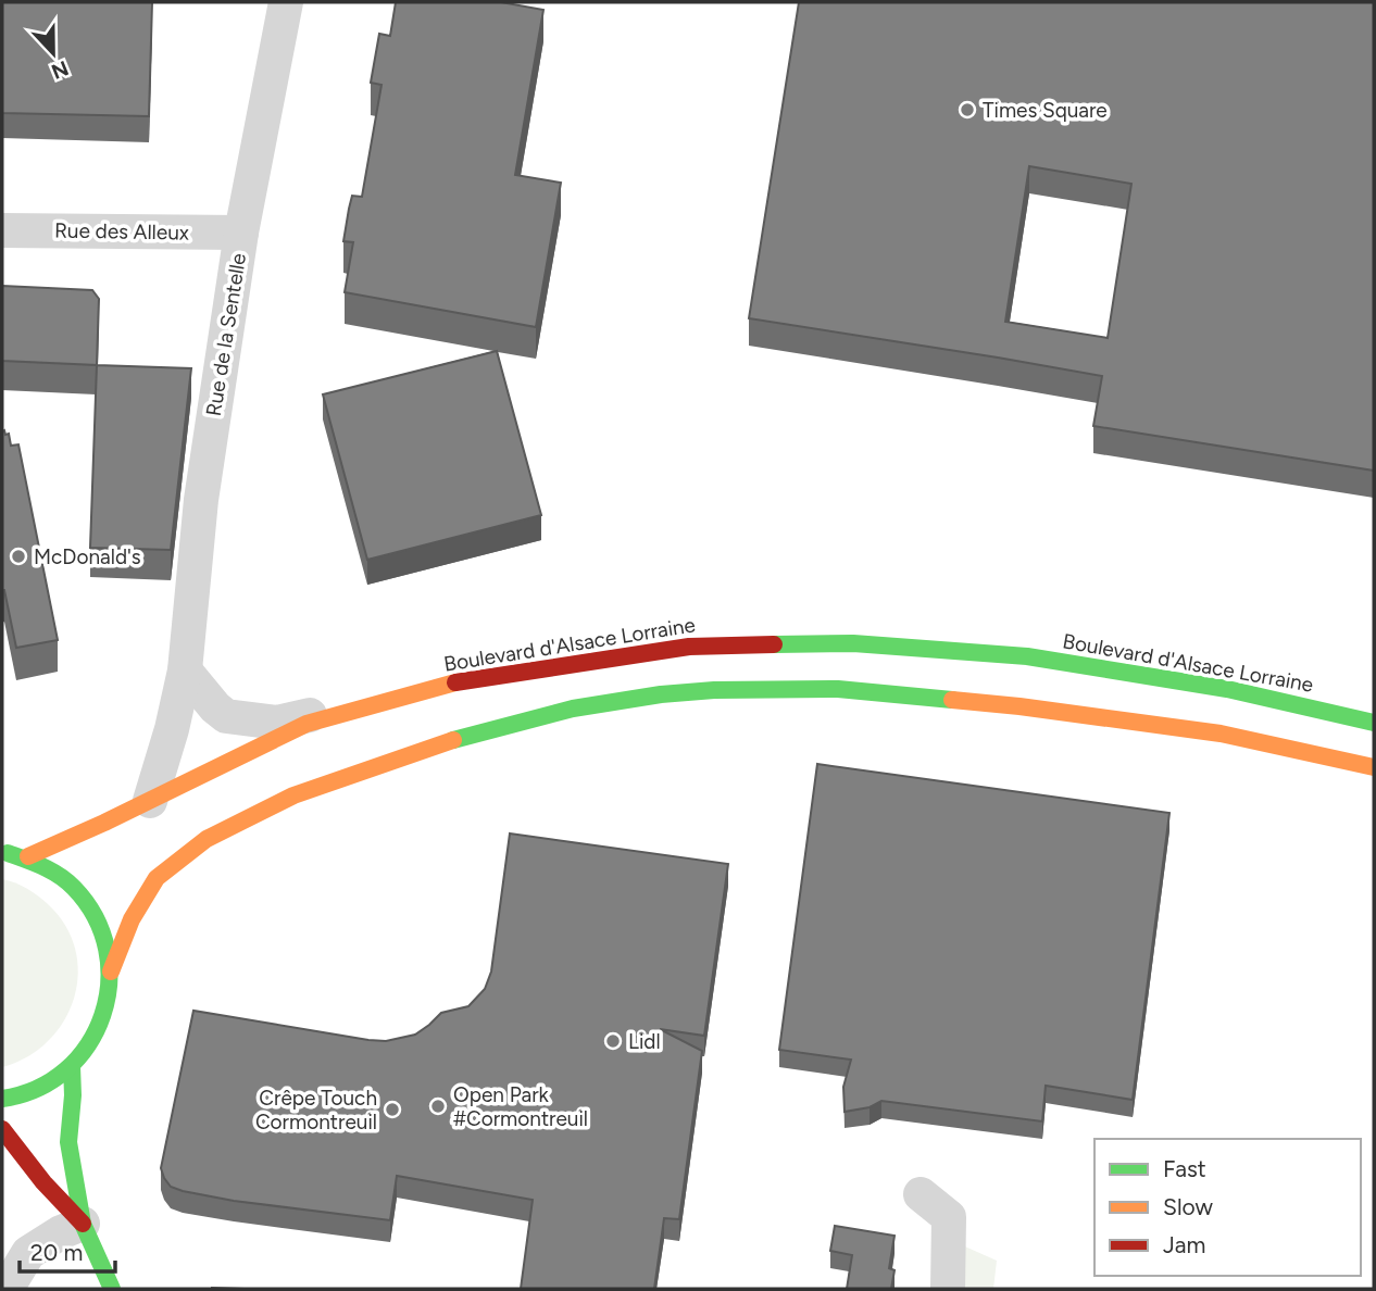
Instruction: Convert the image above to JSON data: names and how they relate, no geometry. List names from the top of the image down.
{
  "streets": {
    "main road": ["Boulevard d'Alsace Lorraine"],
    "street": ["Rue des Alleux", "Rue de la Sentelle"]
  },
  "crossings": [
    ["Rue des Alleux", "Rue de la Sentelle"],
    ["Rue de la Sentelle", "Boulevard d'Alsace Lorraine"]
  ],
  "places": [
    "Times Square",
    "McDonald's",
    "Lidl",
    "Open Park #Cormontreuil",
    "Crêpe Touch Cormontreuil"
  ],
  "legend": ["Fast", "Slow", "Jam"],
  "scale_bar": "20 m",
  "north": "bottom"
}
